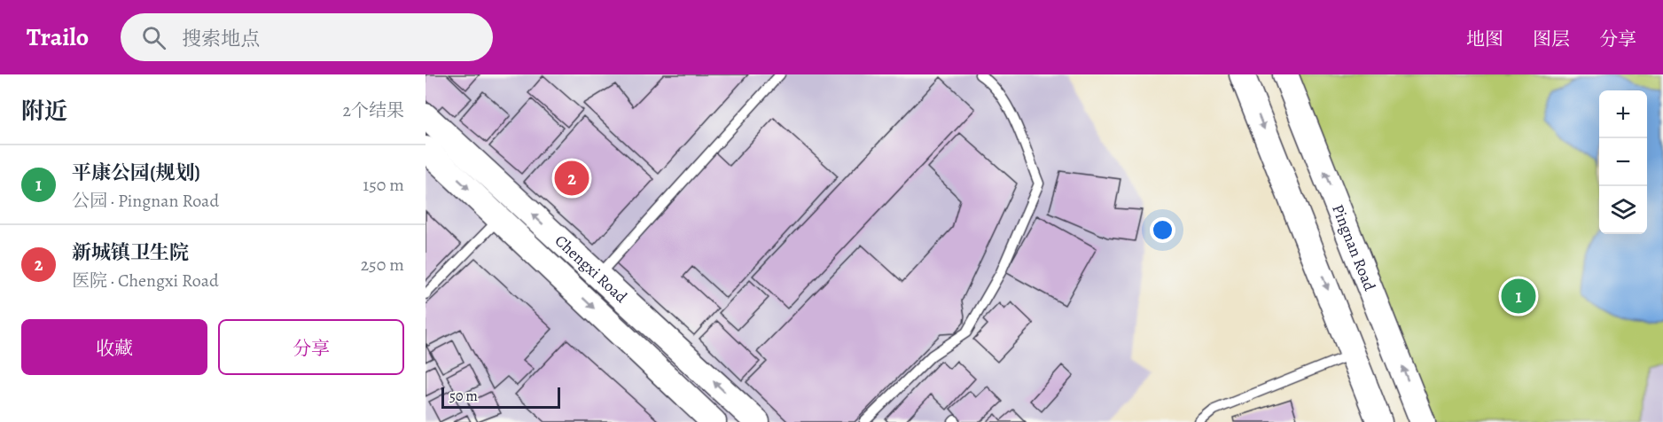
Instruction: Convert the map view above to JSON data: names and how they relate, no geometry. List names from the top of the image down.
{
  "streets": {
    "main road": ["Pingnan Road", "Chengxi Road"]
  },
  "scale_bar": "50 m",
  "page": {
    "header": "Trailo",
    "search": "搜索地点",
    "nav": ["地图", "图层", "分享"],
    "heading": ["附近", "2个结果"],
    "map_buttons": ["+", "−"],
    "list": [
      {
        "mark": "1",
        "name": "平康公园(规划)",
        "note": "公园 · Pingnan Road",
        "value": "150 m"
      },
      {
        "mark": "2",
        "name": "新城镇卫生院",
        "note": "医院 · Chengxi Road",
        "value": "250 m"
      }
    ],
    "pins": ["2", "1"],
    "buttons": ["收藏", "分享"],
    "scale": "50 m"
  }
}
